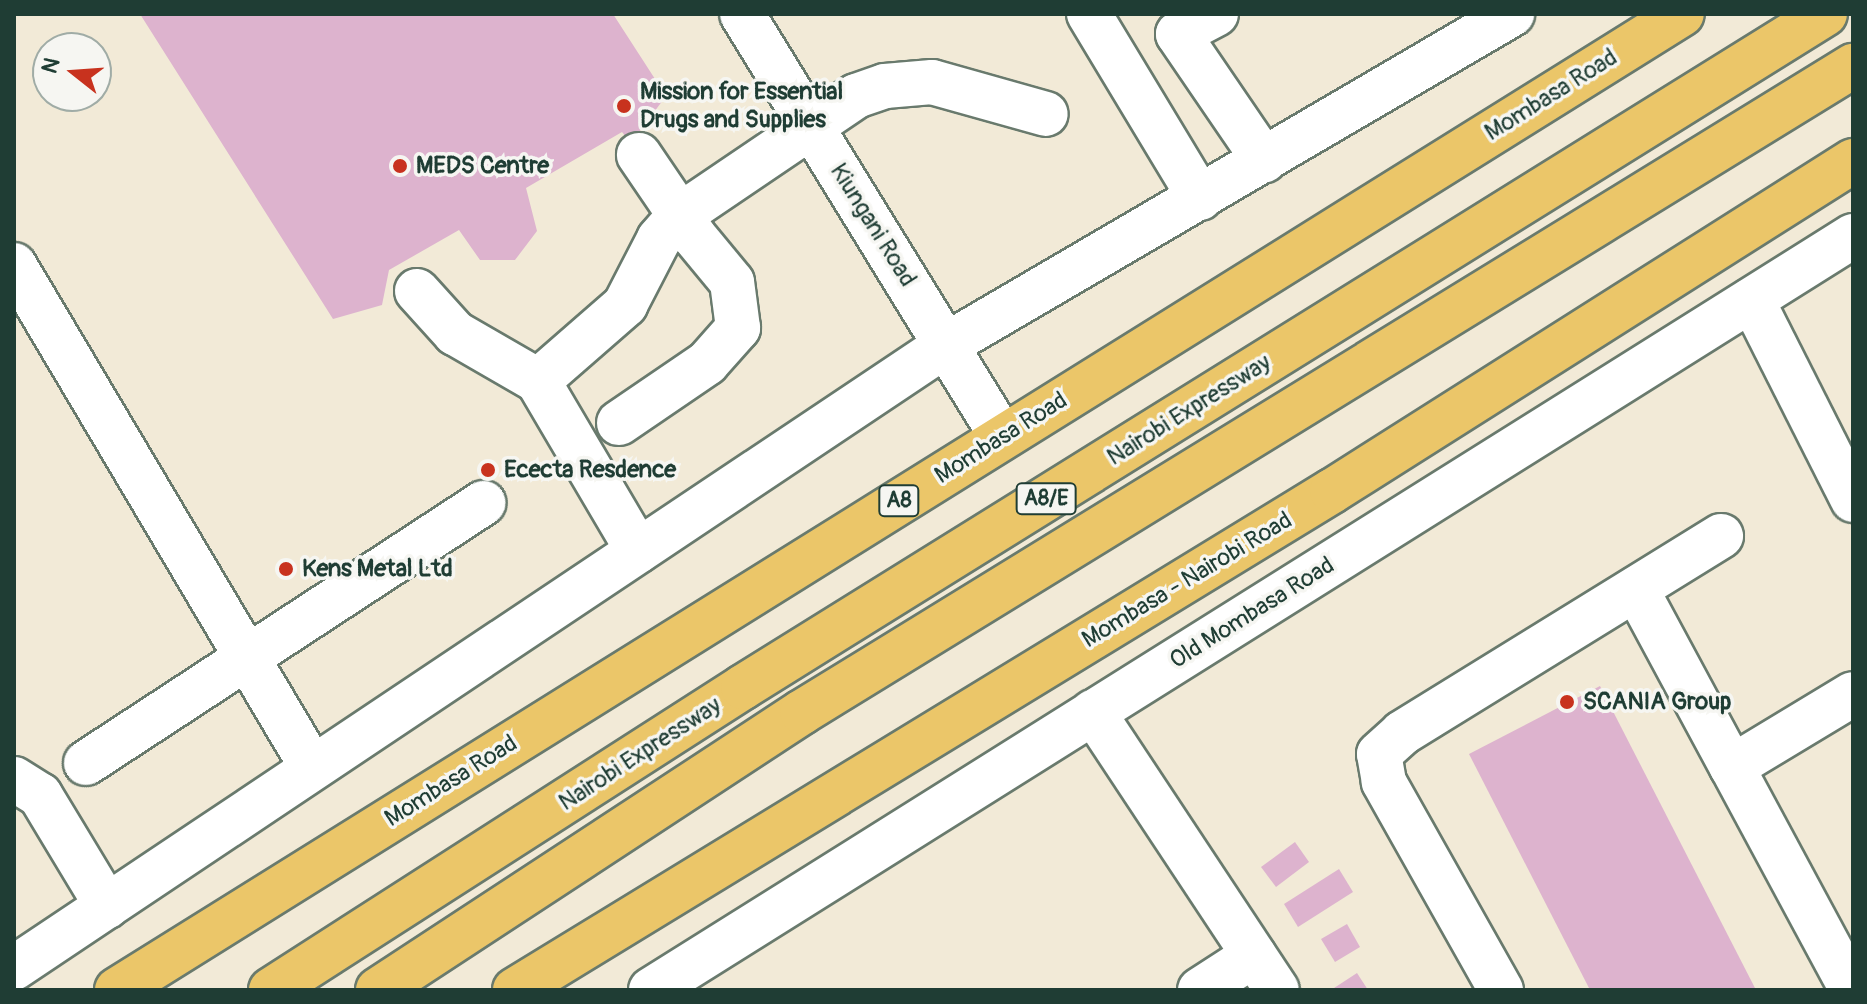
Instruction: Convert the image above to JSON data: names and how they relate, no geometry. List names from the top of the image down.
{
  "streets": {
    "highway": [
      "Mombasa Road",
      "Nairobi Expressway",
      "A8/E",
      "A8",
      "Mombasa - Nairobi Road"
    ],
    "street": ["Kiungani Road", "Old Mombasa Road"]
  },
  "crossings": [
    ["Mombasa Road", "Kiungani Road"]
  ],
  "places": [
    "Mission for Essential Drugs and Supplies",
    "MEDS Centre",
    "Ececta Resdence",
    "Kens Metal Ltd",
    "SCANIA Group"
  ],
  "north": "left"
}
